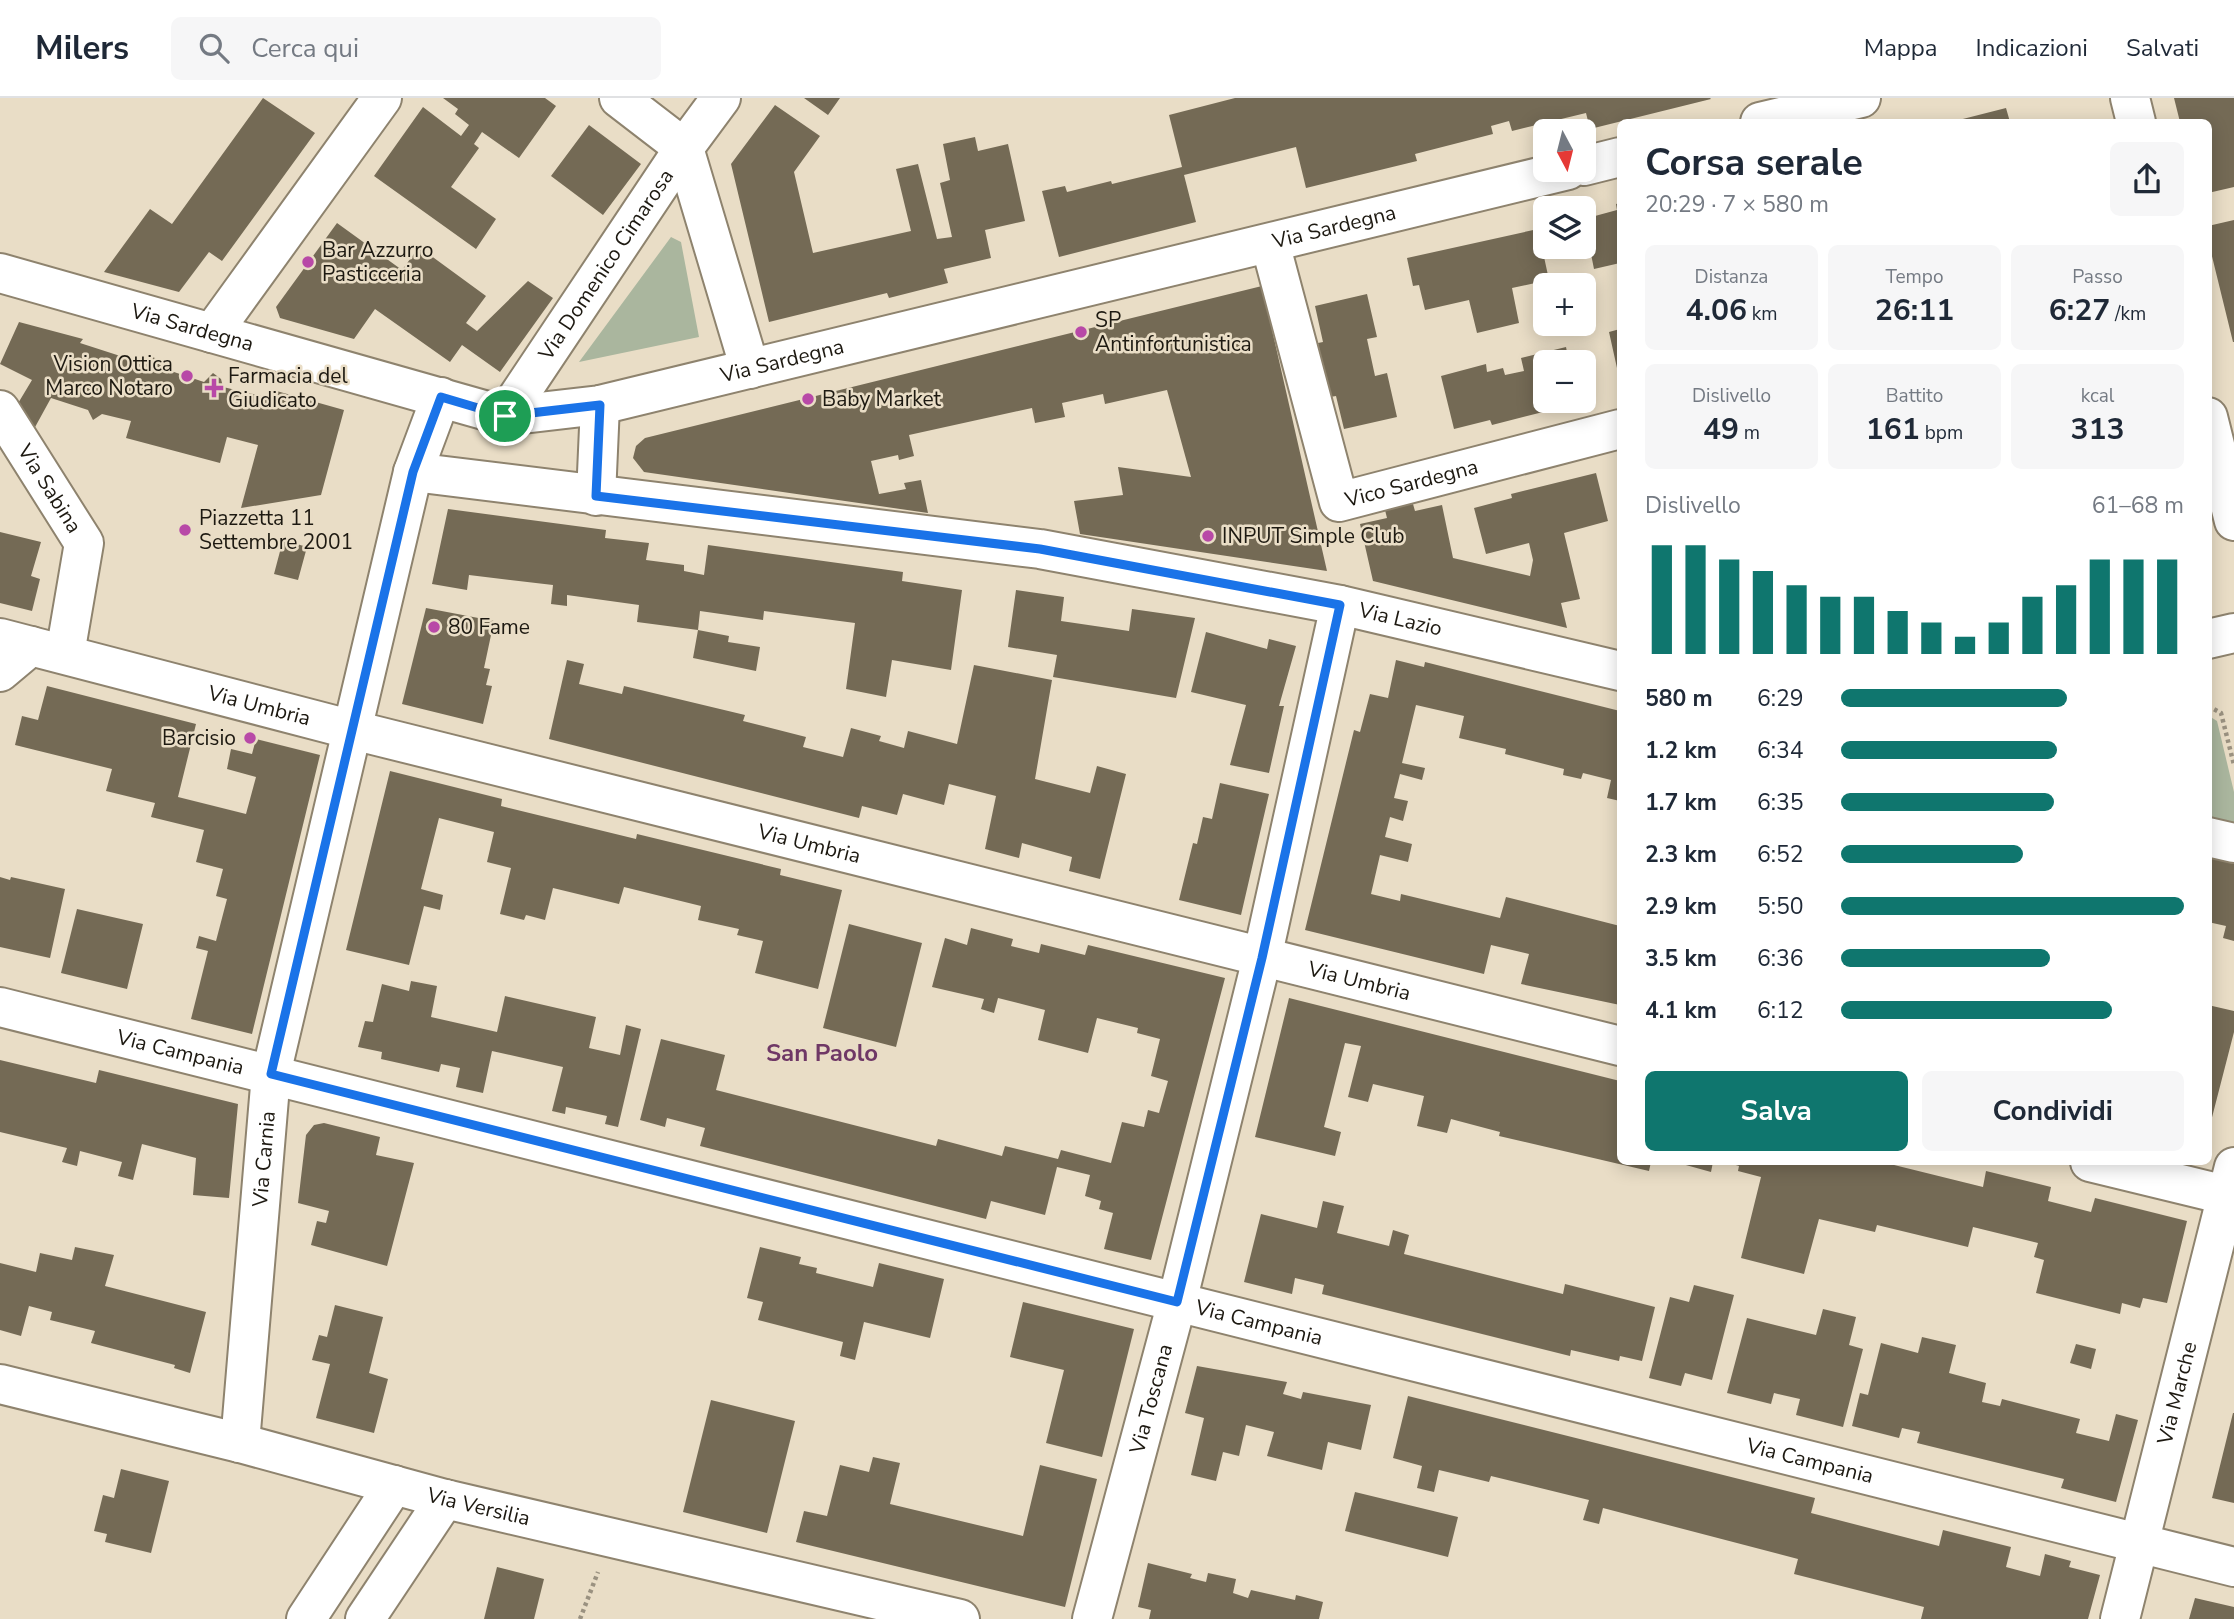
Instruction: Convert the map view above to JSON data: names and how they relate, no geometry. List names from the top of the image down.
{
  "streets": {
    "street": [
      "Via Sardegna",
      "Via Domenico Cimarosa",
      "Vico Sardegna",
      "Via Sabina",
      "Via Lazio",
      "Via Umbria",
      "Via Campania",
      "Via Carnia",
      "Via Marche",
      "Via Toscana",
      "Via Versilia"
    ]
  },
  "crossings": [
    ["Via Sardegna", "Via Domenico Cimarosa"],
    ["Via Sardegna", "Vico Sardegna"],
    ["Via Sardegna", "Via Carnia"],
    ["Via Sabina", "Via Umbria"],
    ["Via Lazio", "Via Carnia"],
    ["Via Lazio", "Via Toscana"],
    ["Via Umbria", "Via Carnia"],
    ["Via Umbria", "Via Toscana"],
    ["Via Campania", "Via Carnia"],
    ["Via Campania", "Via Marche"],
    ["Via Campania", "Via Toscana"],
    ["Via Carnia", "Via Versilia"]
  ],
  "districts": ["San Paolo"],
  "places": {
    "other": [
      "Bar Azzurro Pasticceria",
      "SP Antinfortunistica",
      "Vision Ottica Marco Notaro",
      "Baby Market",
      "Piazzetta 11 Settembre 2001",
      "INPUT Simple Club",
      "80 Fame",
      "Barcisio"
    ],
    "health": ["Farmacia del Giudicato"]
  },
  "north": "bottom",
  "page": {
    "header": "Milers",
    "search": "Cerca qui",
    "nav": ["Mappa", "Indicazioni", "Salvati"],
    "map_buttons": ["+", "−"],
    "heading": ["Corsa serale", "20:29 · 7 × 580 m"],
    "stats": [
      ["Distanza", "4.06 km"],
      ["Tempo", "26:11"],
      ["Passo", "6:27 /km"],
      ["Dislivello", "49 m"],
      ["Battito", "161 bpm"],
      ["kcal", "313"]
    ],
    "chart": ["Dislivello", "61–68 m"],
    "list": [
      {
        "name": "580 m",
        "note": "6:29"
      },
      {
        "name": "1.2 km",
        "note": "6:34"
      },
      {
        "name": "1.7 km",
        "note": "6:35"
      },
      {
        "name": "2.3 km",
        "note": "6:52"
      },
      {
        "name": "2.9 km",
        "note": "5:50"
      },
      {
        "name": "3.5 km",
        "note": "6:36"
      },
      {
        "name": "4.1 km",
        "note": "6:12"
      }
    ],
    "buttons": ["Salva", "Condividi"]
  }
}
